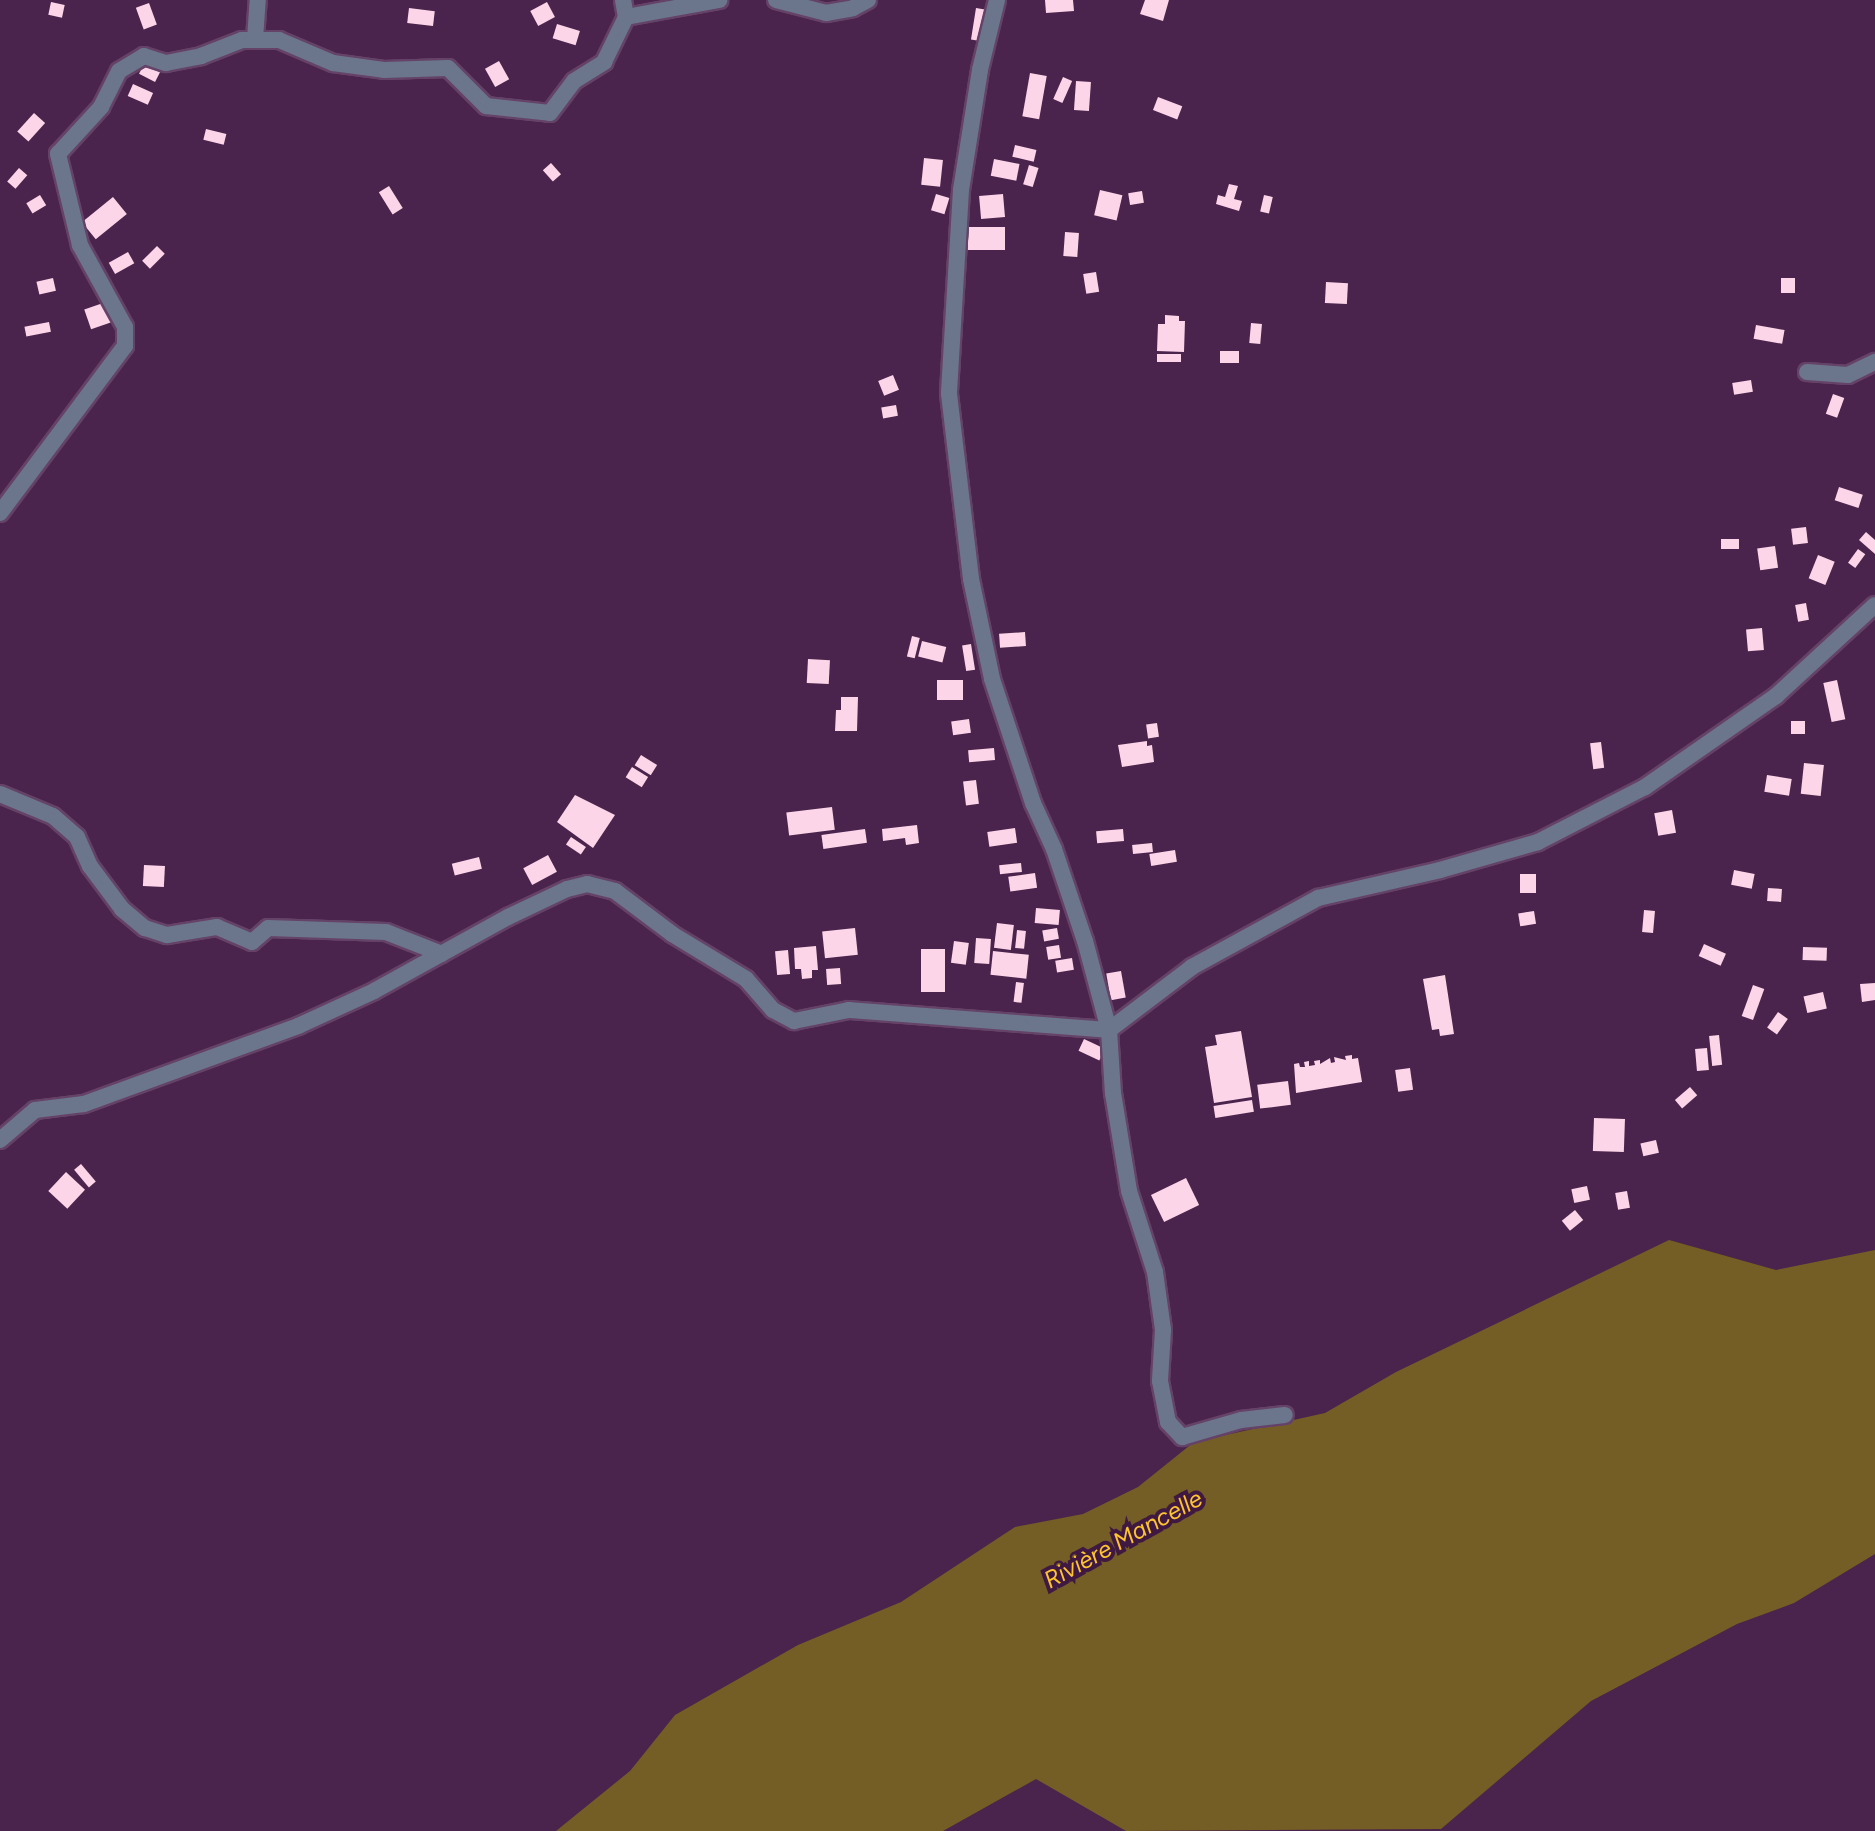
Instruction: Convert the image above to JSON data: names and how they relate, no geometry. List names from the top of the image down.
{
  "water": ["Rivière Mancelle"]
}
